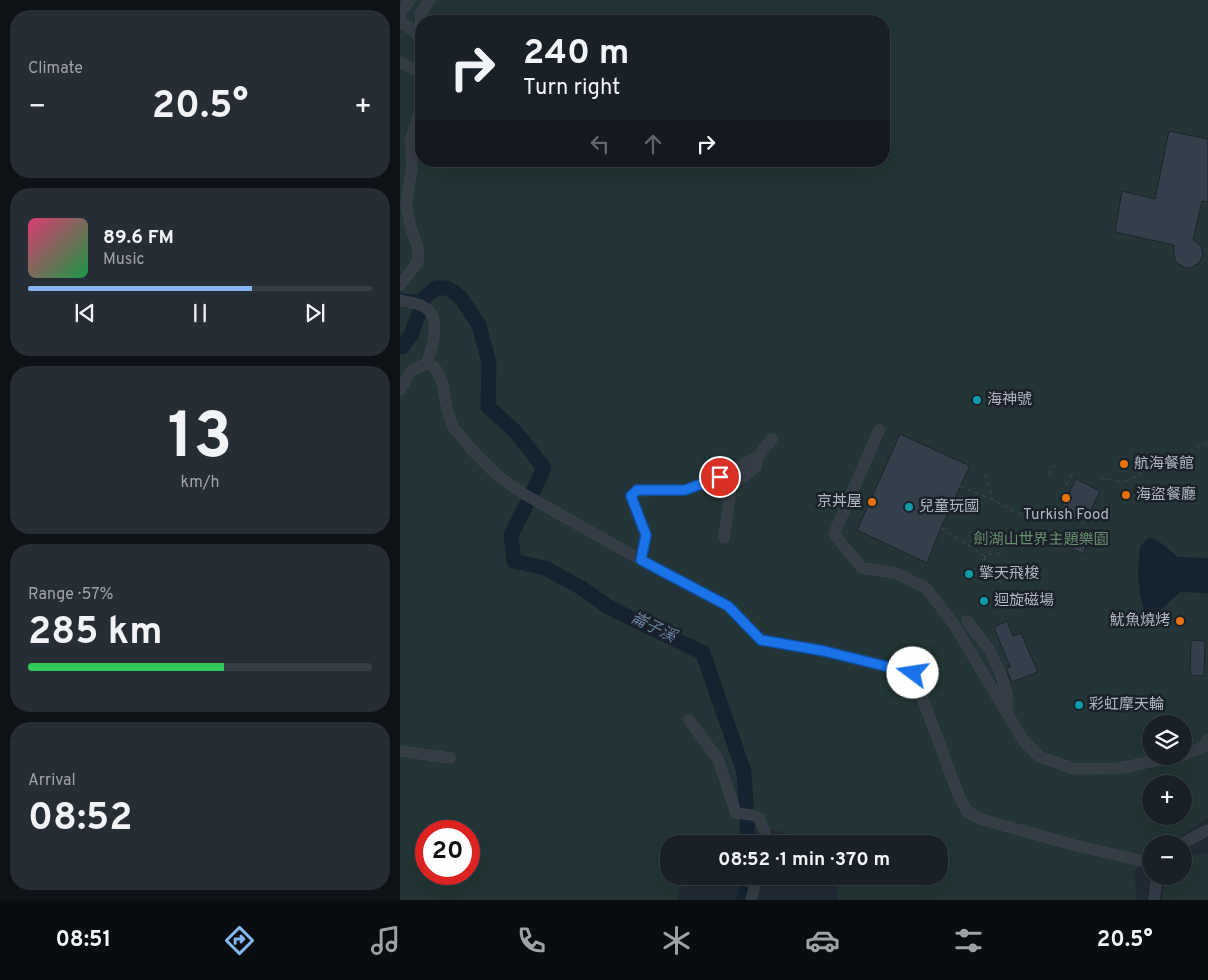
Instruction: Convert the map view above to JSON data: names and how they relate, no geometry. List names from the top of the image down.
{
  "water": ["崙子溪"],
  "parks": ["劍湖山世界主題樂園"],
  "places": [
    "海神號",
    "航海餐館",
    "海盜餐廳",
    "Turkish Food",
    "京丼屋",
    "兒童玩國",
    "擎天飛梭",
    "迴旋磁場",
    "魷魚燒烤",
    "彩虹摩天輪"
  ],
  "page": {
    "tile": [
      "Climate",
      ["13", "km/h"],
      ["Range · 57%", "285 km"],
      ["Arrival", "08:52"]
    ],
    "turn": ["240 m", "Turn right"],
    "heat": ["−", "20.5°", "+"],
    "song": ["89.6 FM", "Music"],
    "map_buttons": ["+", "−"],
    "limit": "20",
    "trip": "08:52 · 1 min · 370 m",
    "tabs": ["08:51", "20.5°"]
  }
}
